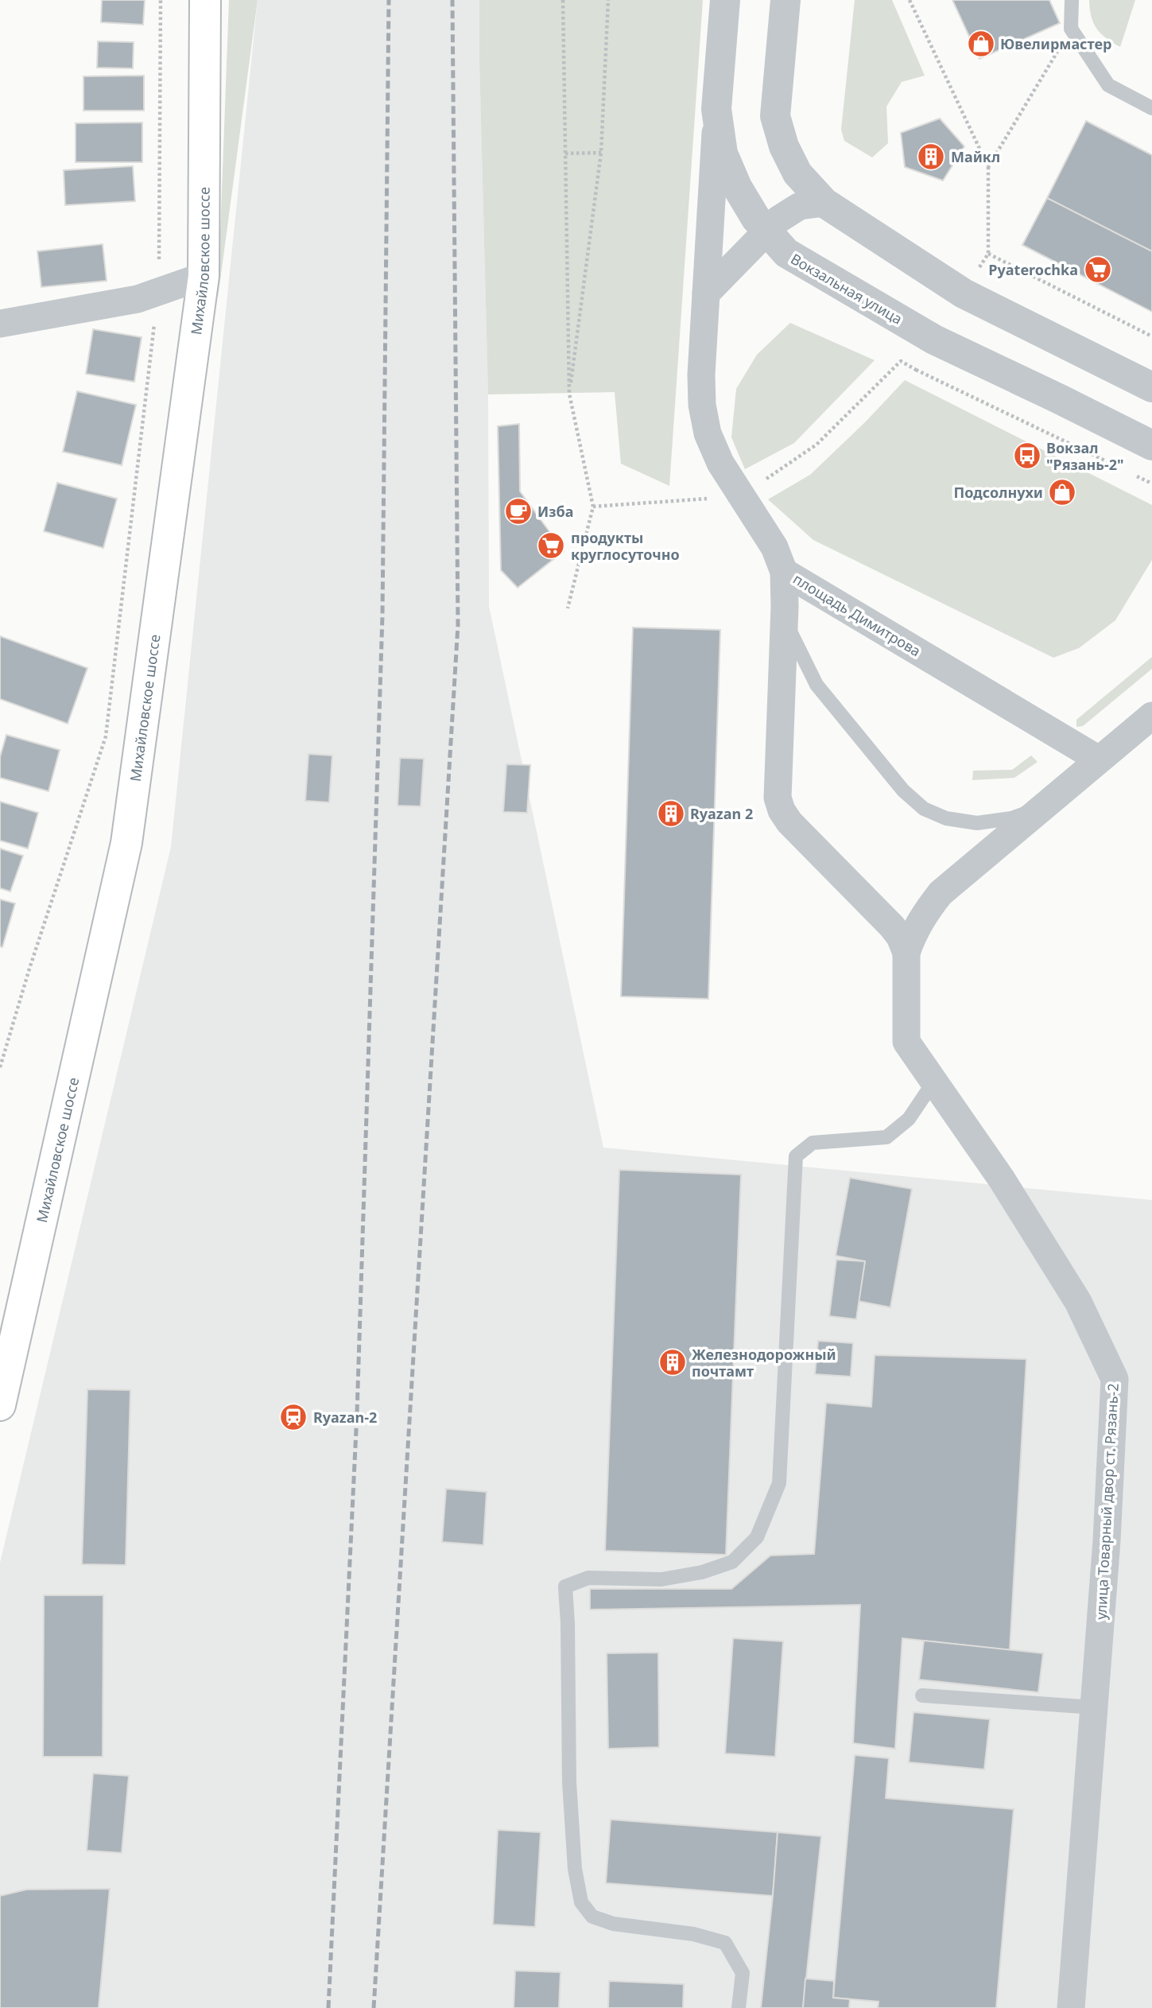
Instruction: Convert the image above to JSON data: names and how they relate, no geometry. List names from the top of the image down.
{
  "streets": {
    "main road": ["Михайловское шоссе"],
    "street": ["Вокзальная улица", "площадь Димитрова", "улица Товарный двор ст. Рязань-2"]
  },
  "crossings": [
    ["Вокзальная улица", "площадь Димитрова"]
  ],
  "places": {
    "shop": ["Ювелирмастер", "Подсолнухи"],
    "building": ["Майкл", "Ryazan 2", "Железнодорожный почтамт"],
    "supermarket": ["Pyaterochka", "продукты круглосуточно"],
    "bus stop": ["Вокзал \"Рязань-2\""],
    "cafe": ["Изба"],
    "station": ["Ryazan-2"]
  }
}
